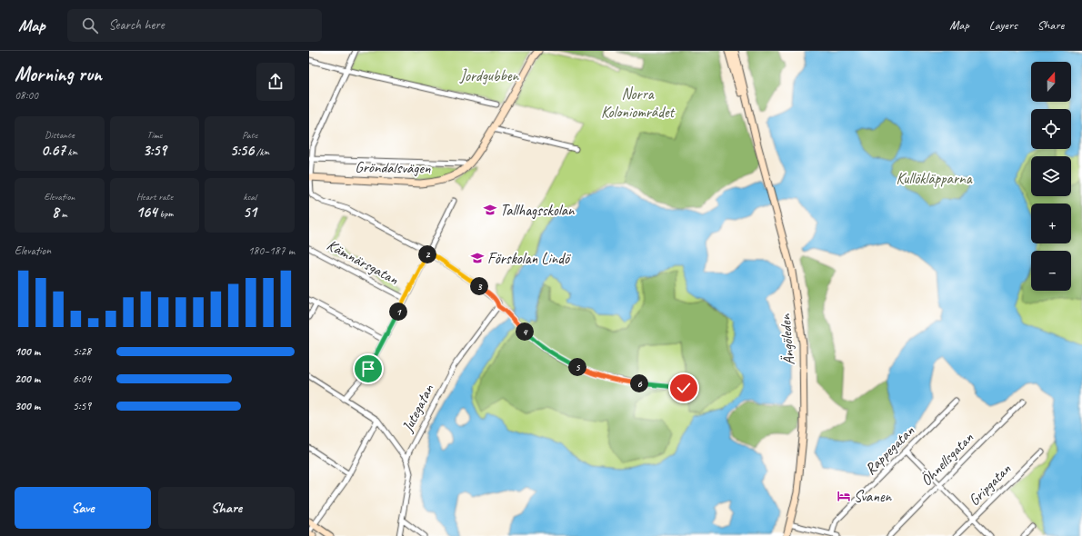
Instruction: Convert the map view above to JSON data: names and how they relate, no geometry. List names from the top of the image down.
{
  "streets": {
    "main road": ["Gröndalsvägen", "Ängöleden"],
    "street": [
      "Kämnärsgatan",
      "Jutegatan",
      "Rappegatan",
      "Öhnellsgatan",
      "Gripgatan"
    ]
  },
  "parks": ["Jordgubben", "Norra Koloniområdet", "Kullökläpparna"],
  "places": {
    "school or university": ["Tallhagsskolan", "Förskolan Lindö"],
    "hotel": ["Svanen"]
  },
  "north": "top",
  "page": {
    "header": "Map",
    "search": "Search here",
    "nav": ["Map", "Layers", "Share"],
    "heading": ["Morning run", "08:00"],
    "map_buttons": ["+", "−"],
    "stats": [
      ["Distance", "0.67 km"],
      ["Time", "3:59"],
      ["Pace", "5:56 /km"],
      ["Elevation", "8 m"],
      ["Heart rate", "164 bpm"],
      ["kcal", "51"]
    ],
    "chart": ["Elevation", "180–187 m"],
    "pins": [
      "2",
      "3",
      "1",
      "4",
      "5",
      "6"
    ],
    "list": [
      {
        "name": "100 m",
        "note": "5:28"
      },
      {
        "name": "200 m",
        "note": "6:04"
      },
      {
        "name": "300 m",
        "note": "5:59"
      }
    ],
    "buttons": ["Save", "Share"]
  }
}
